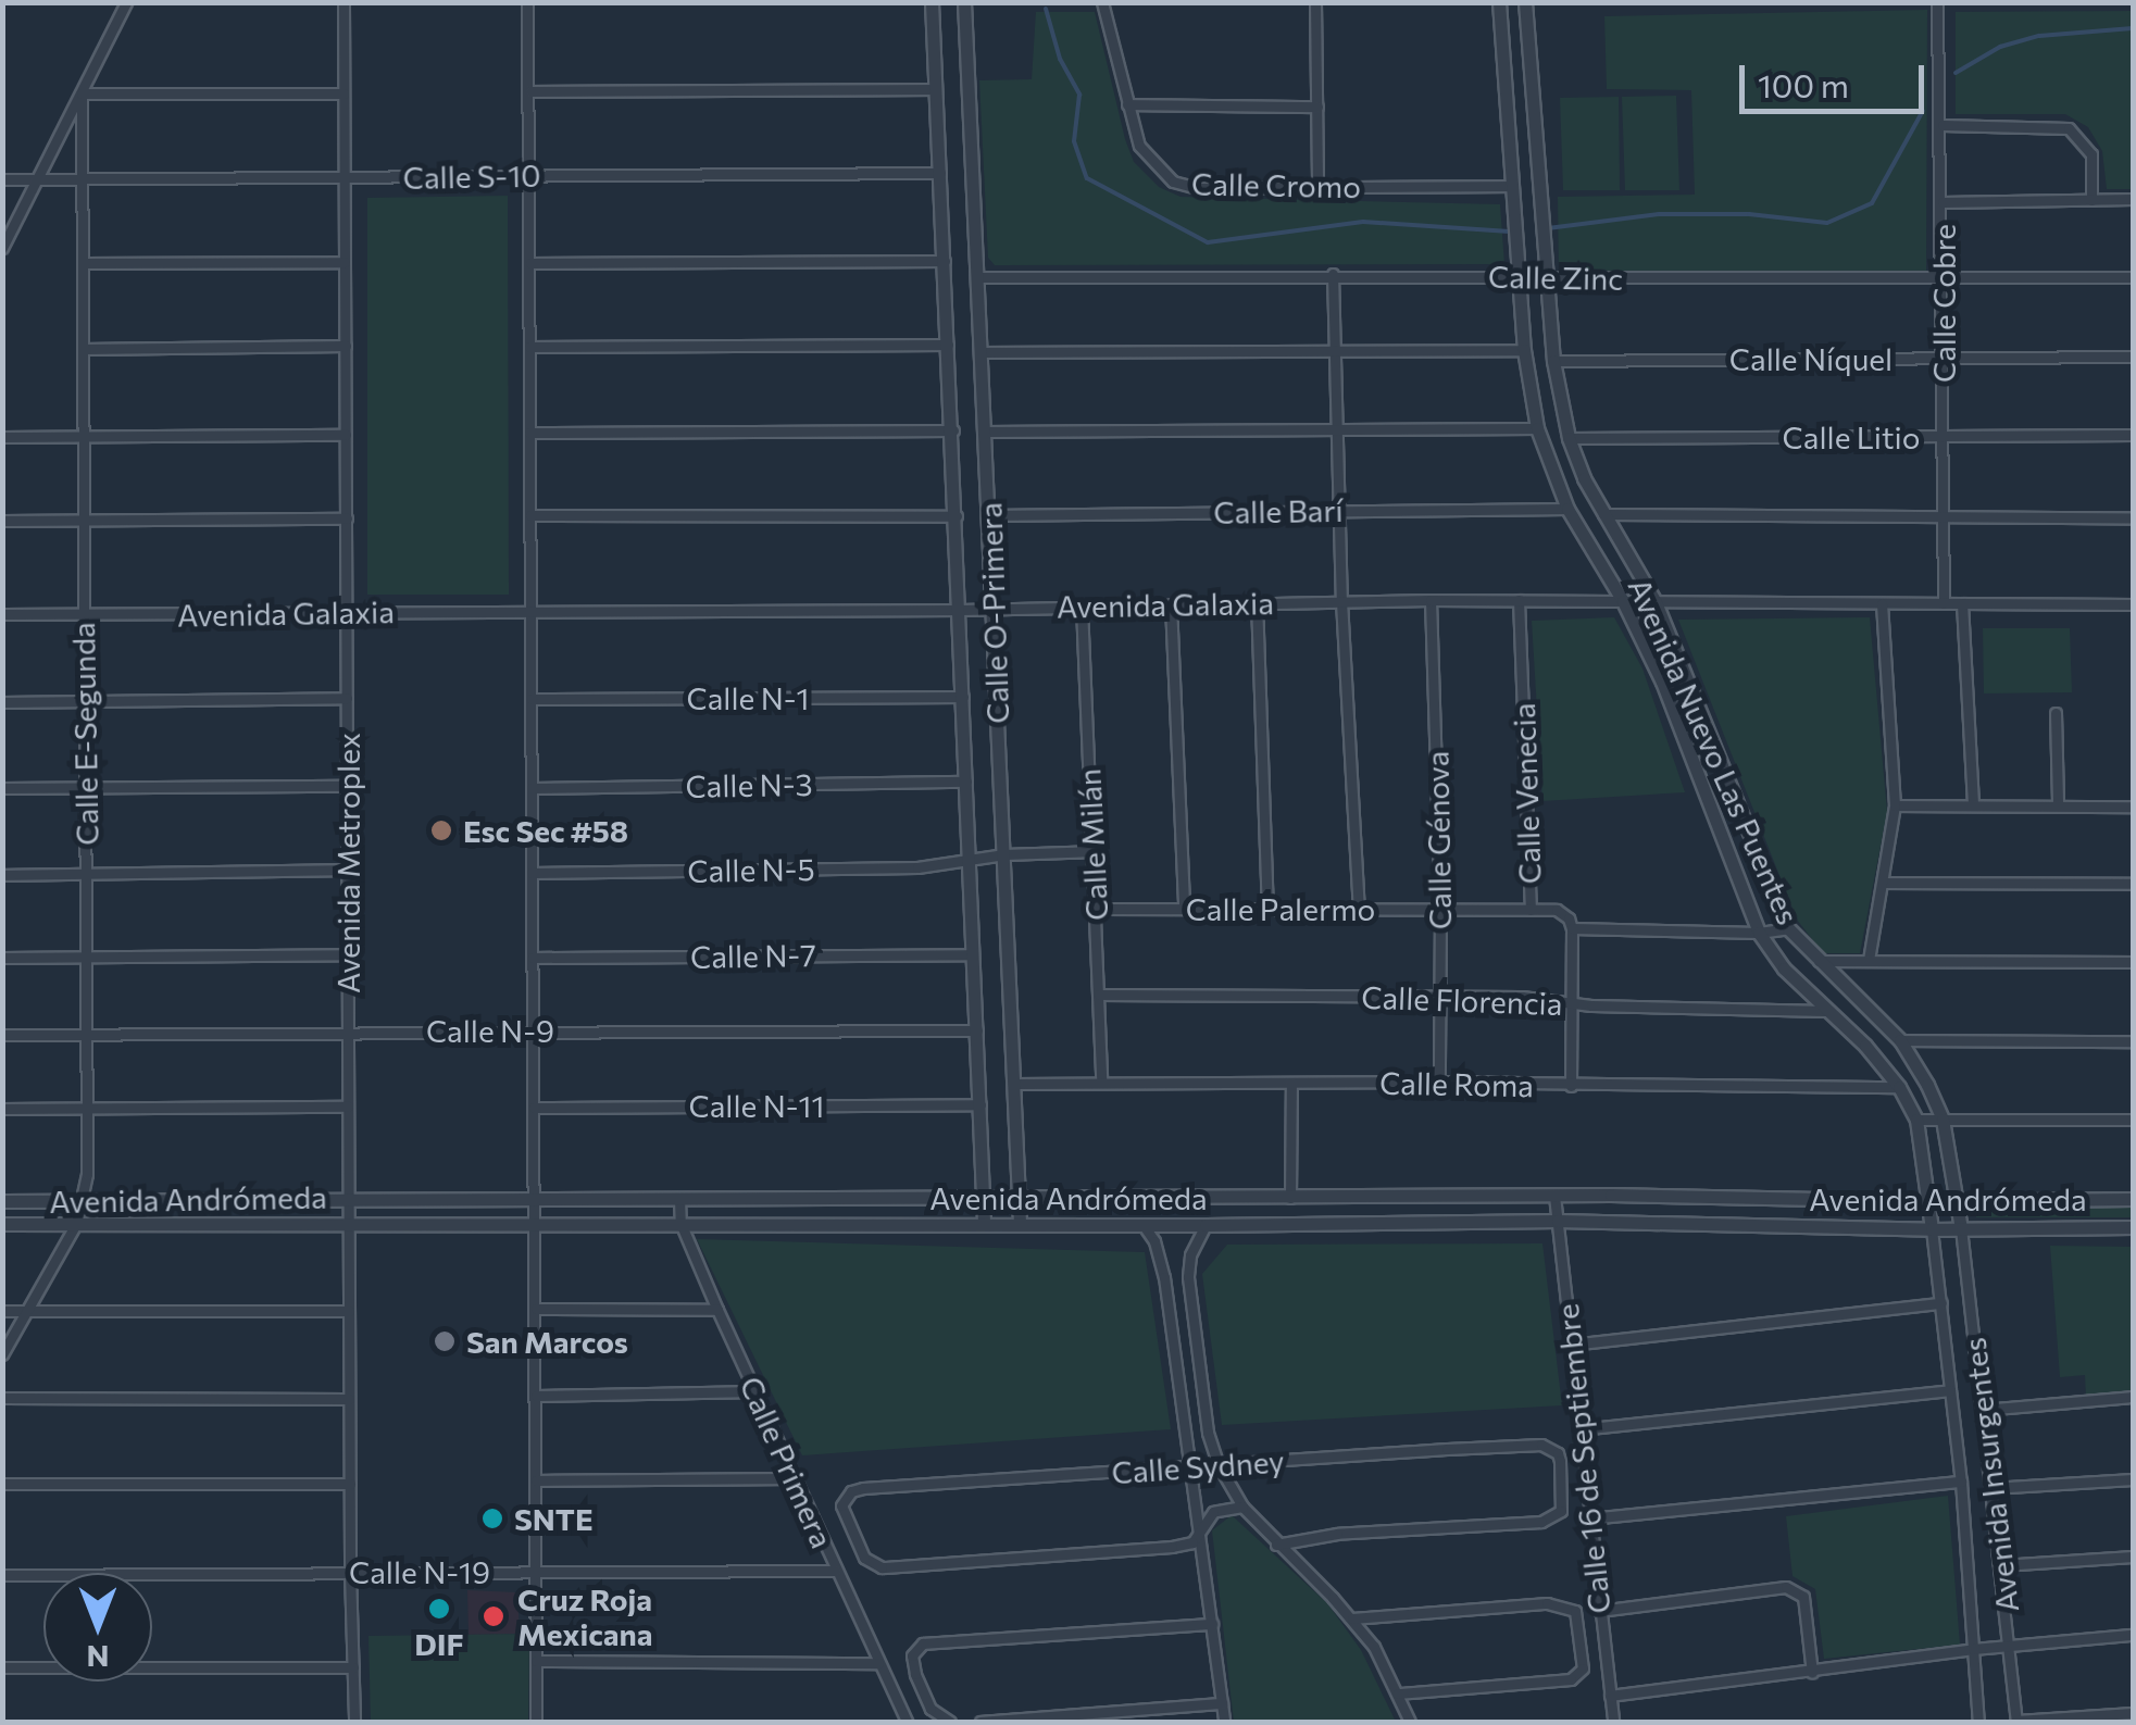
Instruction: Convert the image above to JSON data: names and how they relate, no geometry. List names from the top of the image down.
{
  "streets": {
    "street": [
      "Calle S-10",
      "Calle Cromo",
      "Calle Zinc",
      "Calle Cobre",
      "Calle Níquel",
      "Calle Litio",
      "Calle Barí",
      "Avenida Galaxia",
      "Calle O-Primera",
      "Calle N-1",
      "Calle E-Segunda",
      "Avenida Nuevo Las Puentes",
      "Calle N-3",
      "Calle Venecia",
      "Calle Génova",
      "Calle Milán",
      "Avenida Metroplex",
      "Calle N-5",
      "Calle Palermo",
      "Calle N-7",
      "Calle Florencia",
      "Calle N-9",
      "Calle Roma",
      "Calle N-11",
      "Avenida Andrómeda",
      "Calle 16 de Septiembre",
      "Calle Primera",
      "Calle Sydney",
      "Avenida Insurgentes",
      "Calle N-19"
    ]
  },
  "crossings": [
    ["Calle S-10", "Calle O-Primera"],
    ["Calle S-10", "Calle E-Segunda"],
    ["Calle S-10", "Avenida Metroplex"],
    ["Calle Cromo", "Avenida Nuevo Las Puentes"],
    ["Calle Zinc", "Calle Cobre"],
    ["Calle Zinc", "Calle O-Primera"],
    ["Calle Zinc", "Avenida Nuevo Las Puentes"],
    ["Calle Cobre", "Calle Níquel"],
    ["Calle Cobre", "Calle Litio"],
    ["Calle Cobre", "Avenida Galaxia"],
    ["Calle Níquel", "Avenida Nuevo Las Puentes"],
    ["Calle Litio", "Avenida Nuevo Las Puentes"],
    ["Calle Barí", "Calle O-Primera"],
    ["Calle Barí", "Avenida Nuevo Las Puentes"],
    ["Avenida Galaxia", "Calle O-Primera"],
    ["Avenida Galaxia", "Calle E-Segunda"],
    ["Avenida Galaxia", "Avenida Nuevo Las Puentes"],
    ["Avenida Galaxia", "Calle Venecia"],
    ["Avenida Galaxia", "Calle Génova"],
    ["Avenida Galaxia", "Calle Milán"],
    ["Avenida Galaxia", "Avenida Metroplex"],
    ["Calle O-Primera", "Calle N-1"],
    ["Calle O-Primera", "Calle N-3"],
    ["Calle O-Primera", "Calle N-5"],
    ["Calle O-Primera", "Calle N-7"],
    ["Calle O-Primera", "Calle N-9"],
    ["Calle O-Primera", "Calle Roma"],
    ["Calle O-Primera", "Calle N-11"],
    ["Calle O-Primera", "Avenida Andrómeda"],
    ["Calle E-Segunda", "Calle N-9"],
    ["Calle E-Segunda", "Avenida Andrómeda"],
    ["Avenida Nuevo Las Puentes", "Calle Florencia"],
    ["Avenida Nuevo Las Puentes", "Calle Roma"],
    ["Avenida Nuevo Las Puentes", "Avenida Andrómeda"],
    ["Avenida Nuevo Las Puentes", "Avenida Insurgentes"],
    ["Calle Venecia", "Calle Palermo"],
    ["Calle Génova", "Calle Palermo"],
    ["Calle Génova", "Calle Florencia"],
    ["Calle Génova", "Calle Roma"],
    ["Calle Milán", "Calle N-5"],
    ["Calle Milán", "Calle Palermo"],
    ["Calle Milán", "Calle Florencia"],
    ["Calle Milán", "Calle Roma"],
    ["Avenida Metroplex", "Calle N-9"],
    ["Avenida Metroplex", "Avenida Andrómeda"],
    ["Avenida Metroplex", "Calle N-19"],
    ["Avenida Andrómeda", "Calle 16 de Septiembre"],
    ["Avenida Andrómeda", "Calle Primera"],
    ["Avenida Andrómeda", "Avenida Insurgentes"],
    ["Calle Primera", "Calle N-19"]
  ],
  "places": [
    "Esc Sec #58",
    "San Marcos",
    "SNTE",
    "DIF",
    "Cruz Roja Mexicana"
  ],
  "scale_bar": "100 m",
  "north": "bottom"
}
